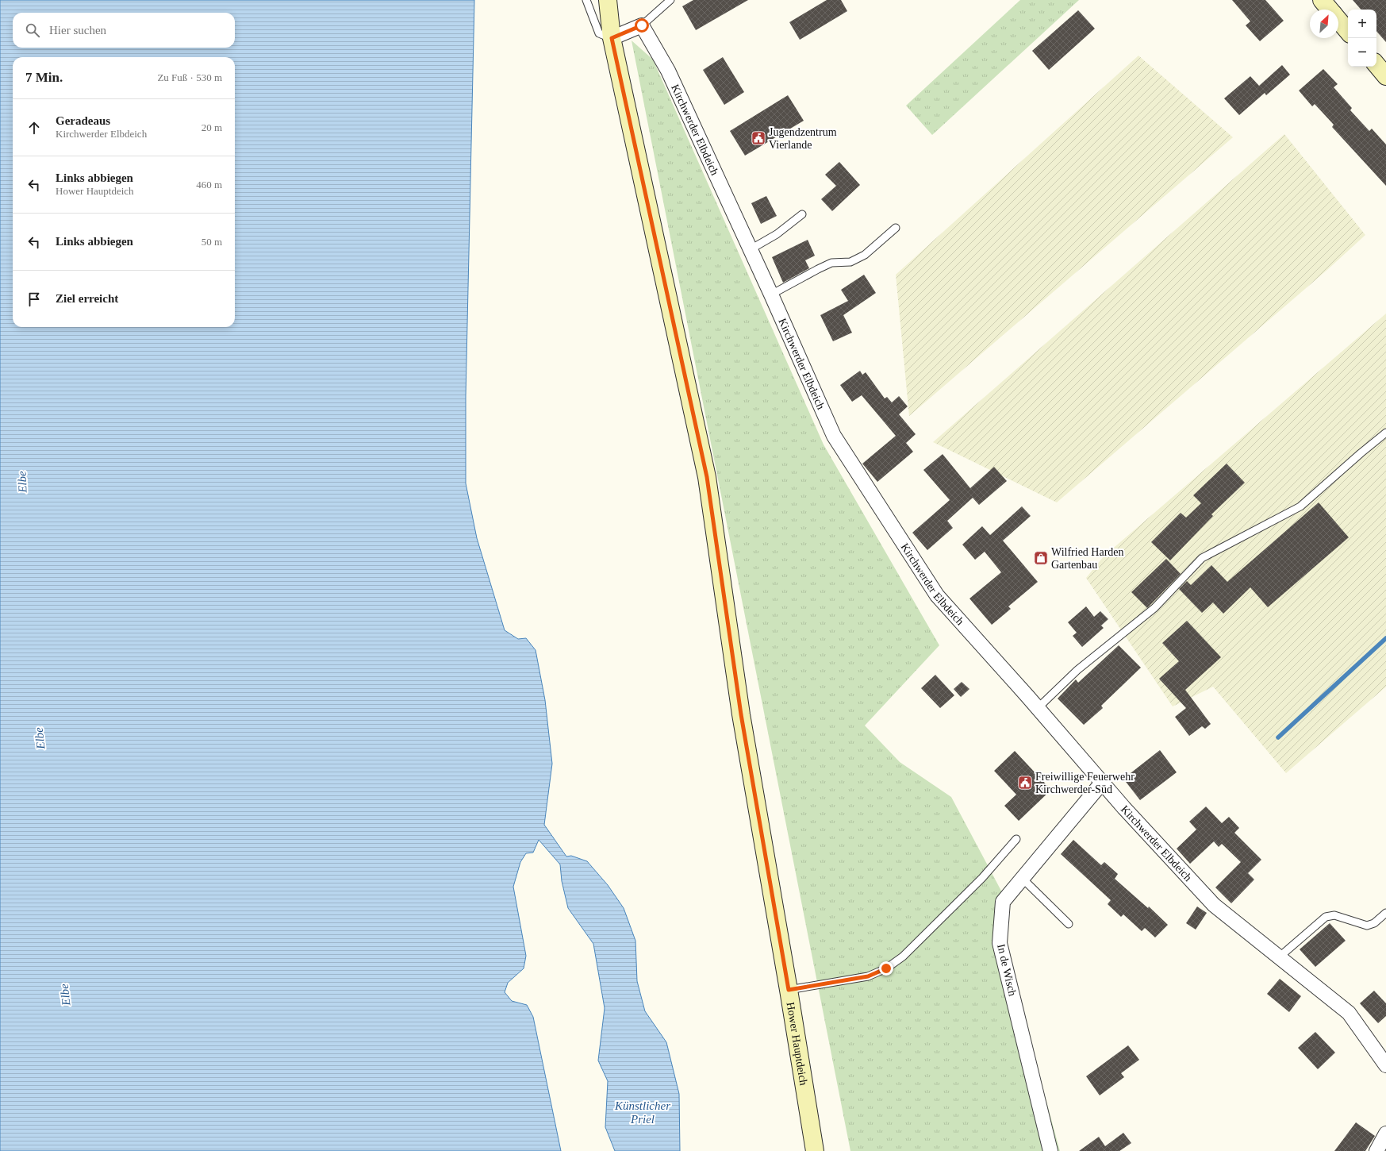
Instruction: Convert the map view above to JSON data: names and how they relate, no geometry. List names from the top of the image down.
{
  "streets": {
    "street": ["Kirchwerder Elbdeich", "In de Wisch", "Hower Hauptdeich"]
  },
  "crossings": [
    ["Kirchwerder Elbdeich", "In de Wisch"]
  ],
  "water": ["Elbe", "Künstlicher Priel"],
  "places": {
    "public building": ["Jugendzentrum Vierlande", "Freiwillige Feuerwehr Kirchwerder-Süd"],
    "shop": ["Wilfried Harden Gartenbau"]
  },
  "north": "top right",
  "page": {
    "map_buttons": ["+", "−"],
    "search": "Hier suchen",
    "heading": ["7 Min.", "Zu Fuß · 530 m"],
    "list": [
      ["Geradeaus", "Kirchwerder Elbdeich", "20 m"],
      ["Links abbiegen", "Hower Hauptdeich", "460 m"],
      ["Links abbiegen", "50 m"],
      "Ziel erreicht"
    ]
  }
}
